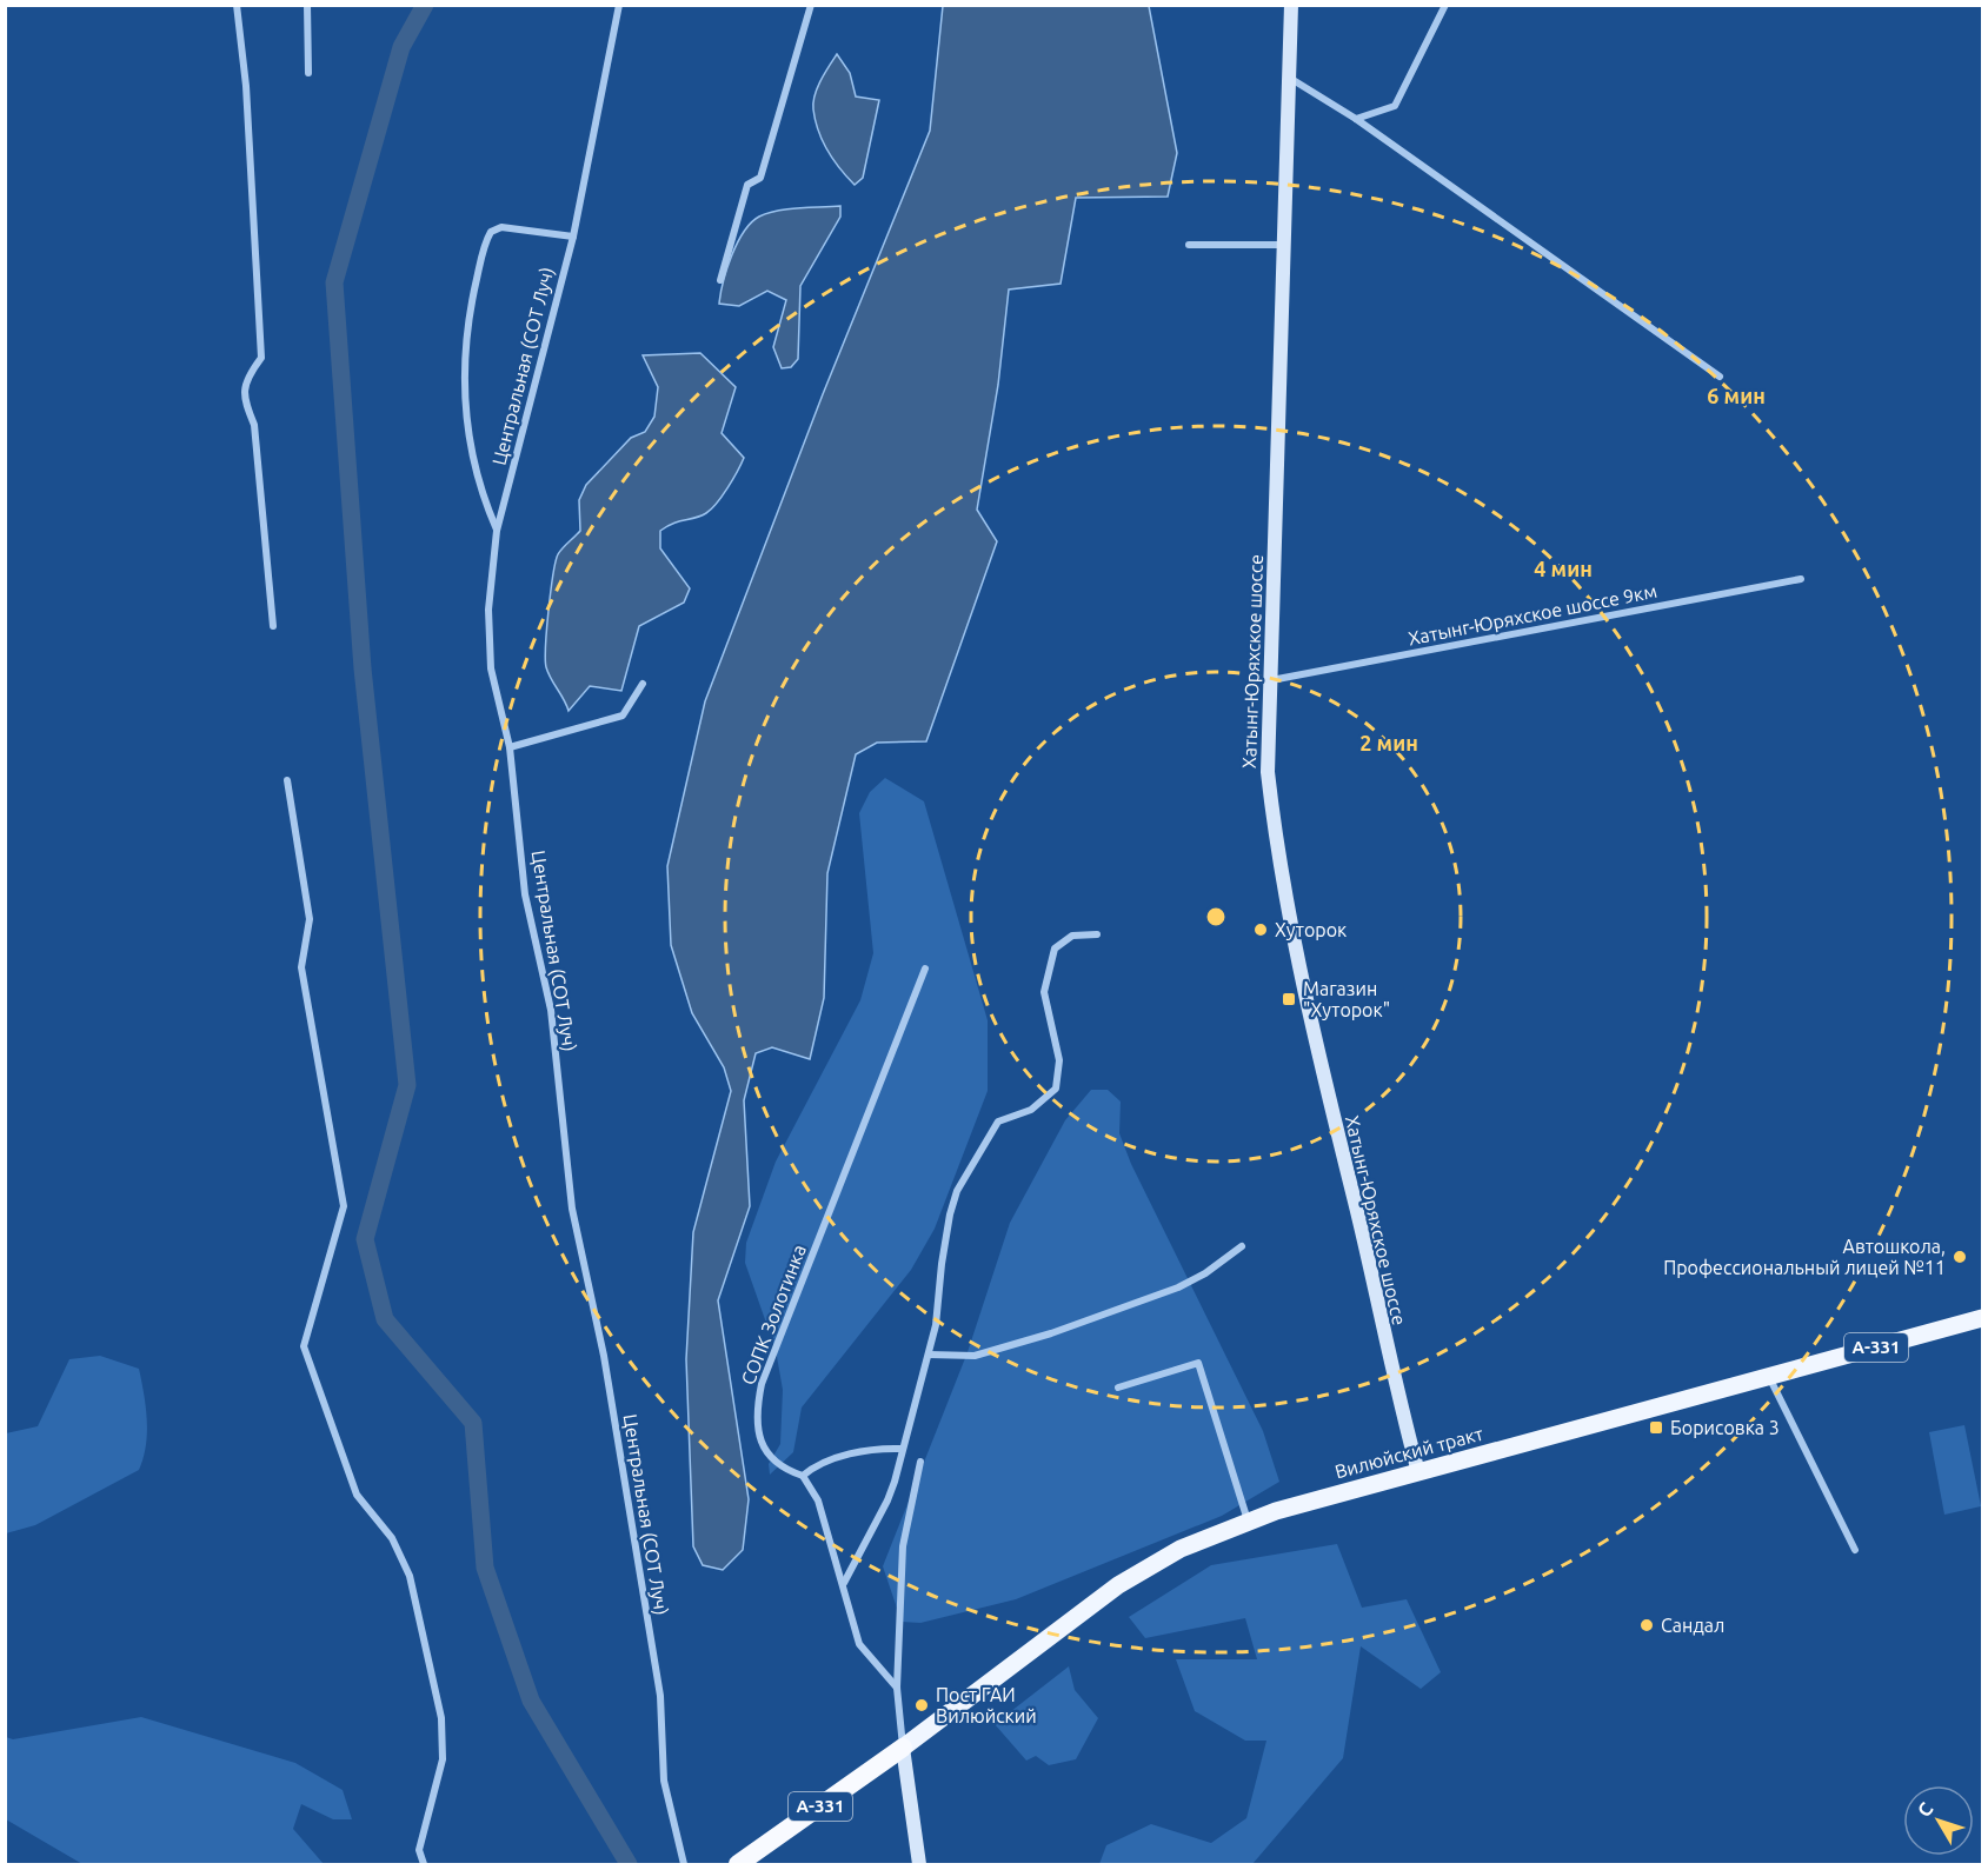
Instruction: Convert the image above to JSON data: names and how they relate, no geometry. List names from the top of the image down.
{
  "streets": {
    "highway": ["А-331"],
    "main road": ["Хатынг-Юряхское шоссе", "Вилюйский тракт"],
    "street": ["Центральная (СОТ Луч)", "Хатынг-Юряхское шоссе 9км", "СОПК Золотинка"]
  },
  "crossings": [
    ["Хатынг-Юряхское шоссе 9км", "Хатынг-Юряхское шоссе"],
    ["Хатынг-Юряхское шоссе", "Вилюйский тракт"],
    ["А-331", "Вилюйский тракт"]
  ],
  "places": {
    "other": [
      "Хуторок",
      "Автошкола, Профессиональный лицей №11",
      "Сандал",
      "Пост ГАИ Вилюйский"
    ],
    "transit": ["Магазин \"Хуторок\"", "Борисовка 3"]
  },
  "north": "top left",
  "rings": ["6 мин", "4 мин", "2 мин"]
}
